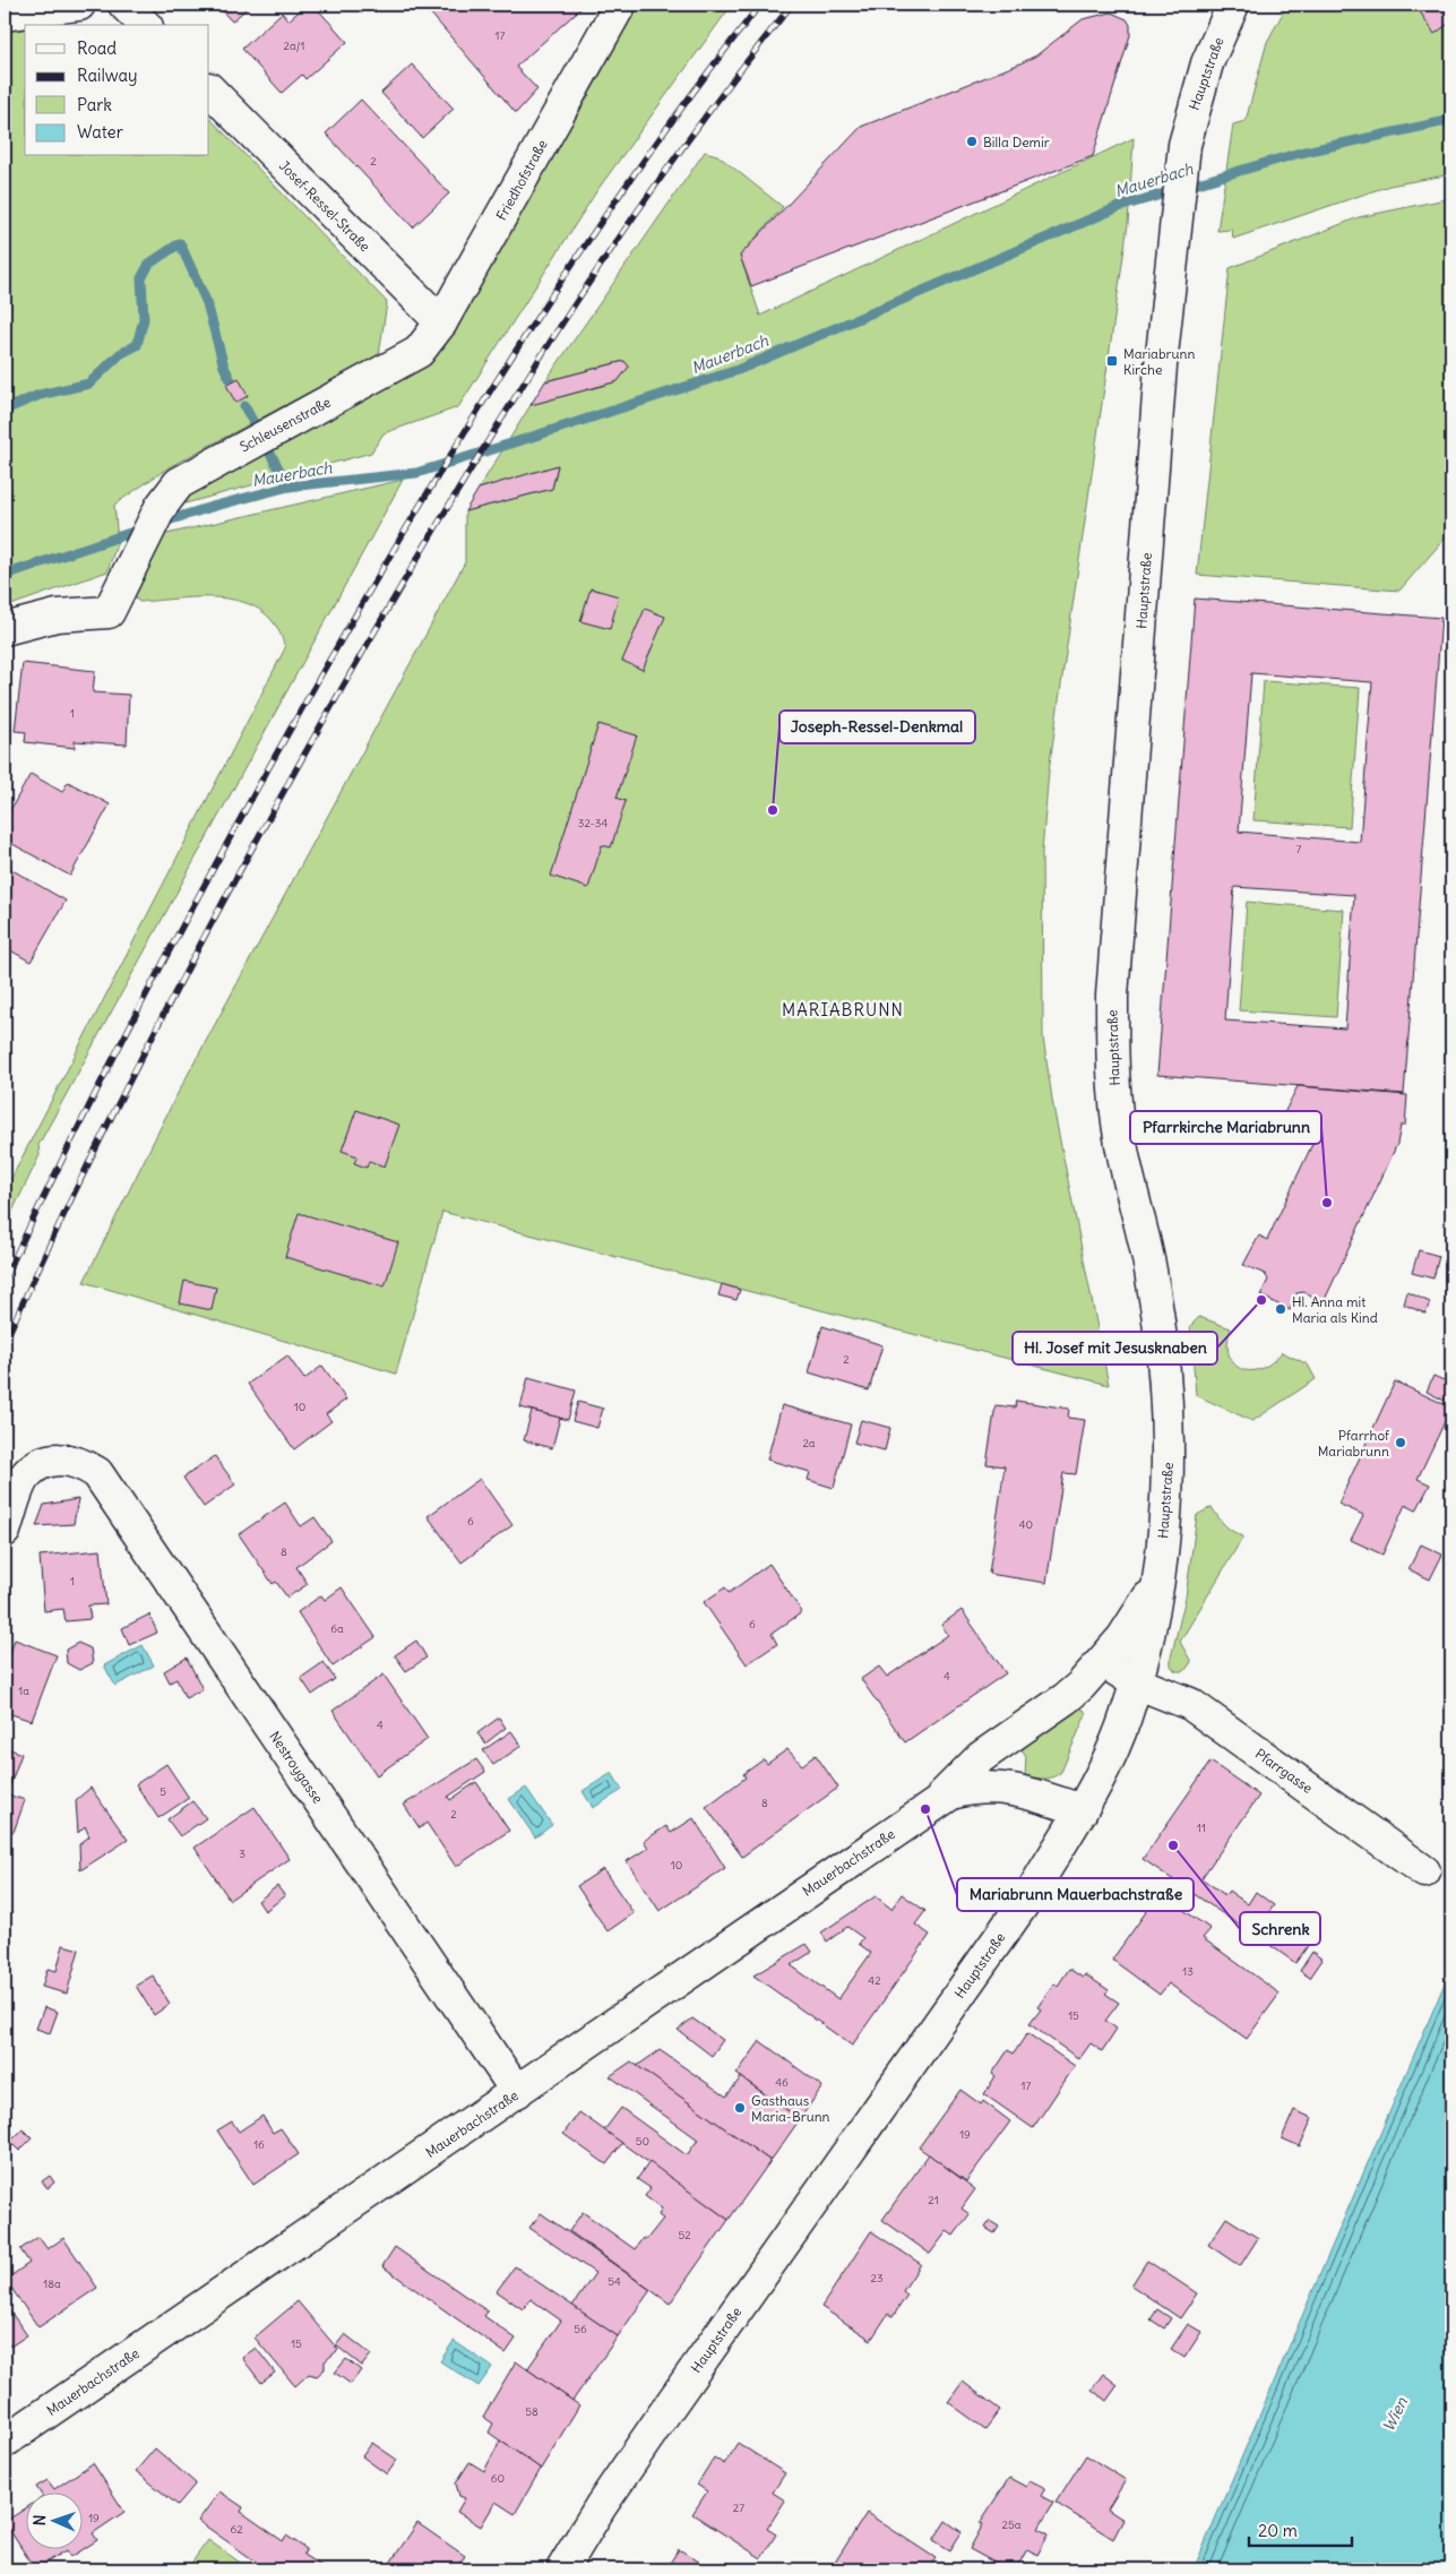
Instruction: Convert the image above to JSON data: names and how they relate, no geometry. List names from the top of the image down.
{
  "streets": {
    "main road": [
      "Hauptstraße",
      "Friedhofstraße",
      "Josef-Ressel-Straße",
      "Schleusenstraße",
      "Nestroygasse",
      "Pfarrgasse",
      "Mauerbachstraße"
    ]
  },
  "crossings": [
    ["Hauptstraße", "Pfarrgasse"],
    ["Hauptstraße", "Mauerbachstraße"],
    ["Friedhofstraße", "Josef-Ressel-Straße"],
    ["Friedhofstraße", "Schleusenstraße"],
    ["Nestroygasse", "Mauerbachstraße"],
    ["Pfarrgasse", "Mauerbachstraße"]
  ],
  "districts": ["MARIABRUNN"],
  "water": ["Mauerbach", "Wien"],
  "places": {
    "other": [
      "Billa Demir",
      "Joseph-Ressel-Denkmal",
      "Pfarrkirche Mariabrunn",
      "Hl. Josef mit Jesusknaben",
      "Hl. Anna mit Maria als Kind",
      "Pfarrhof Mariabrunn",
      "Mariabrunn Mauerbachstraße",
      "Schrenk",
      "Gasthaus Maria-Brunn"
    ],
    "transit": ["Mariabrunn Kirche"]
  },
  "house_numbers": [
    "17",
    "2a/1",
    "2",
    "1",
    "32-34",
    "7",
    "2",
    "10",
    "2a",
    "6",
    "40",
    "8",
    "1",
    "6",
    "6a",
    "4",
    "1a",
    "4",
    "5",
    "8",
    "2",
    "11",
    "3",
    "10",
    "13",
    "42",
    "15",
    "46",
    "17",
    "19",
    "50",
    "16",
    "21",
    "52",
    "23",
    "54",
    "18a",
    "56",
    "15",
    "58",
    "60",
    "27",
    "19",
    "25a",
    "62"
  ],
  "legend": [
    "Road",
    "Railway",
    "Park",
    "Water"
  ],
  "scale_bar": "20 m",
  "north": "left"
}
